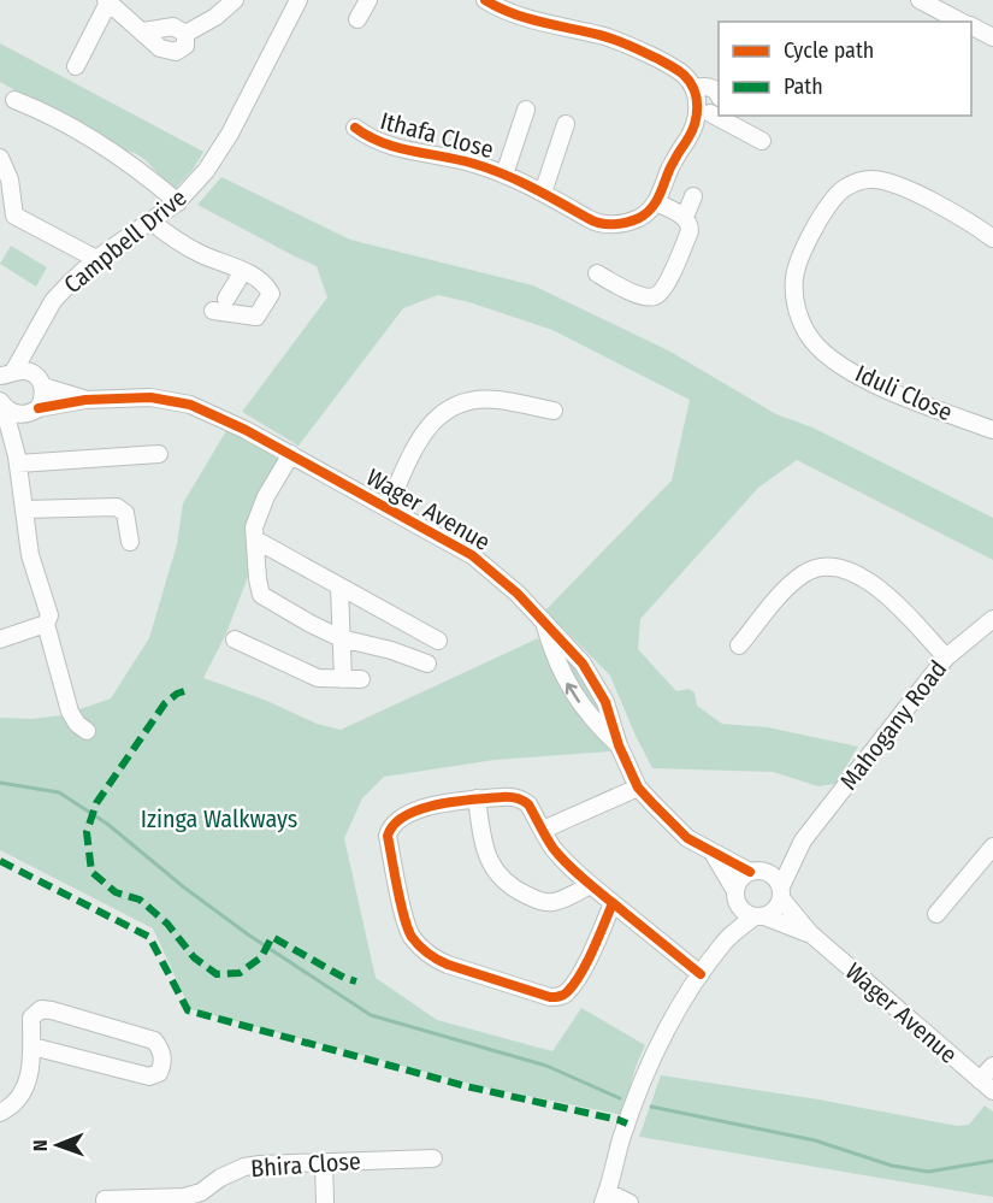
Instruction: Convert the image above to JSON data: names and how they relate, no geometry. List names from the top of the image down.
{
  "streets": {
    "street": [
      "Ithafa Close",
      "Campbell Drive",
      "Iduli Close",
      "Wager Avenue",
      "Mahogany Road",
      "Bhira Close"
    ]
  },
  "crossings": [
    ["Wager Avenue", "Mahogany Road"]
  ],
  "parks": ["Izinga Walkways"],
  "legend": ["Cycle path", "Path"],
  "north": "left"
}
